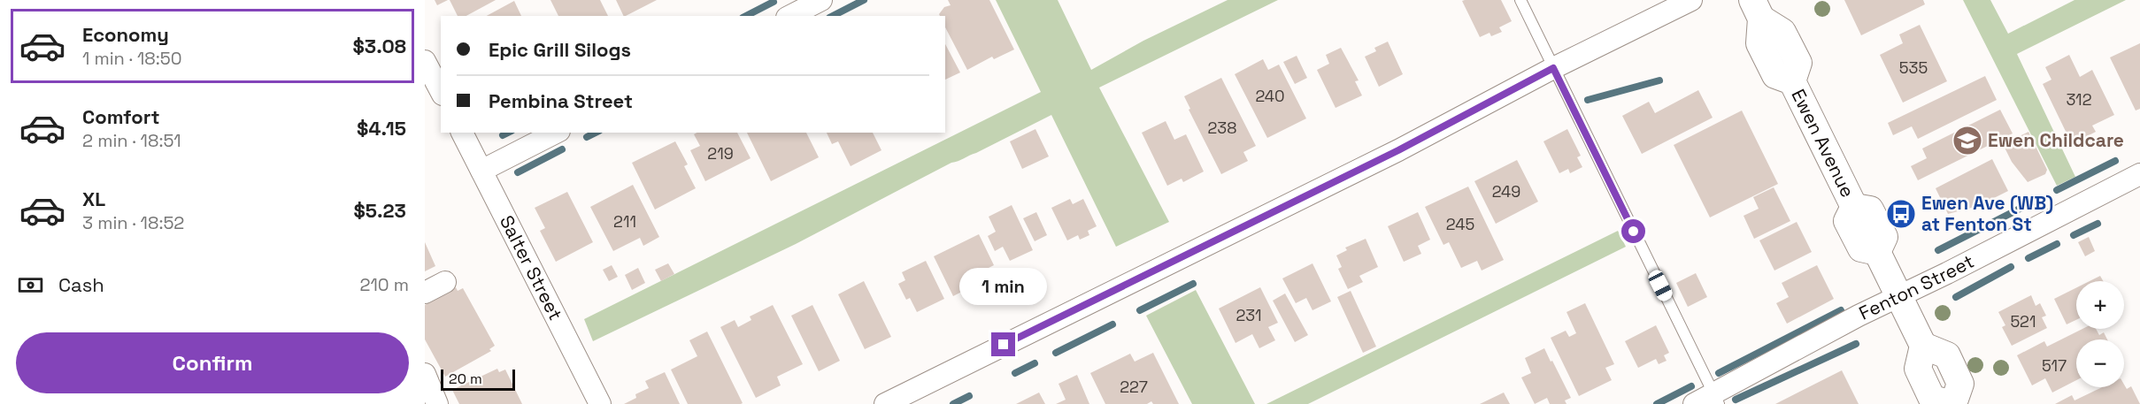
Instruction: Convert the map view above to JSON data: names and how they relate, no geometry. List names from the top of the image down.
{
  "streets": {
    "street": ["Ewen Avenue", "Salter Street", "Fenton Street"]
  },
  "crossings": [
    ["Ewen Avenue", "Fenton Street"]
  ],
  "places": {
    "school or university": ["Ewen Childcare"],
    "bus stop": ["Ewen Ave (WB) at Fenton St"]
  },
  "house_numbers": [
    "535",
    "240",
    "312",
    "238",
    "219",
    "249",
    "211",
    "245",
    "231",
    "521",
    "517",
    "227"
  ],
  "scale_bar": "20 m",
  "page": {
    "list": [
      {
        "name": "Economy",
        "note": "1 min · 18:50",
        "value": "$3.08"
      },
      {
        "name": "Comfort",
        "note": "2 min · 18:51",
        "value": "$4.15"
      },
      {
        "name": "XL",
        "note": "3 min · 18:52",
        "value": "$5.23"
      }
    ],
    "banner": ["Epic Grill Silogs", "Pembina Street"],
    "pay": ["Cash", "210 m"],
    "bubble": "1 min",
    "map_buttons": ["+", "−"],
    "buttons": "Confirm",
    "scale": "20 m"
  }
}
